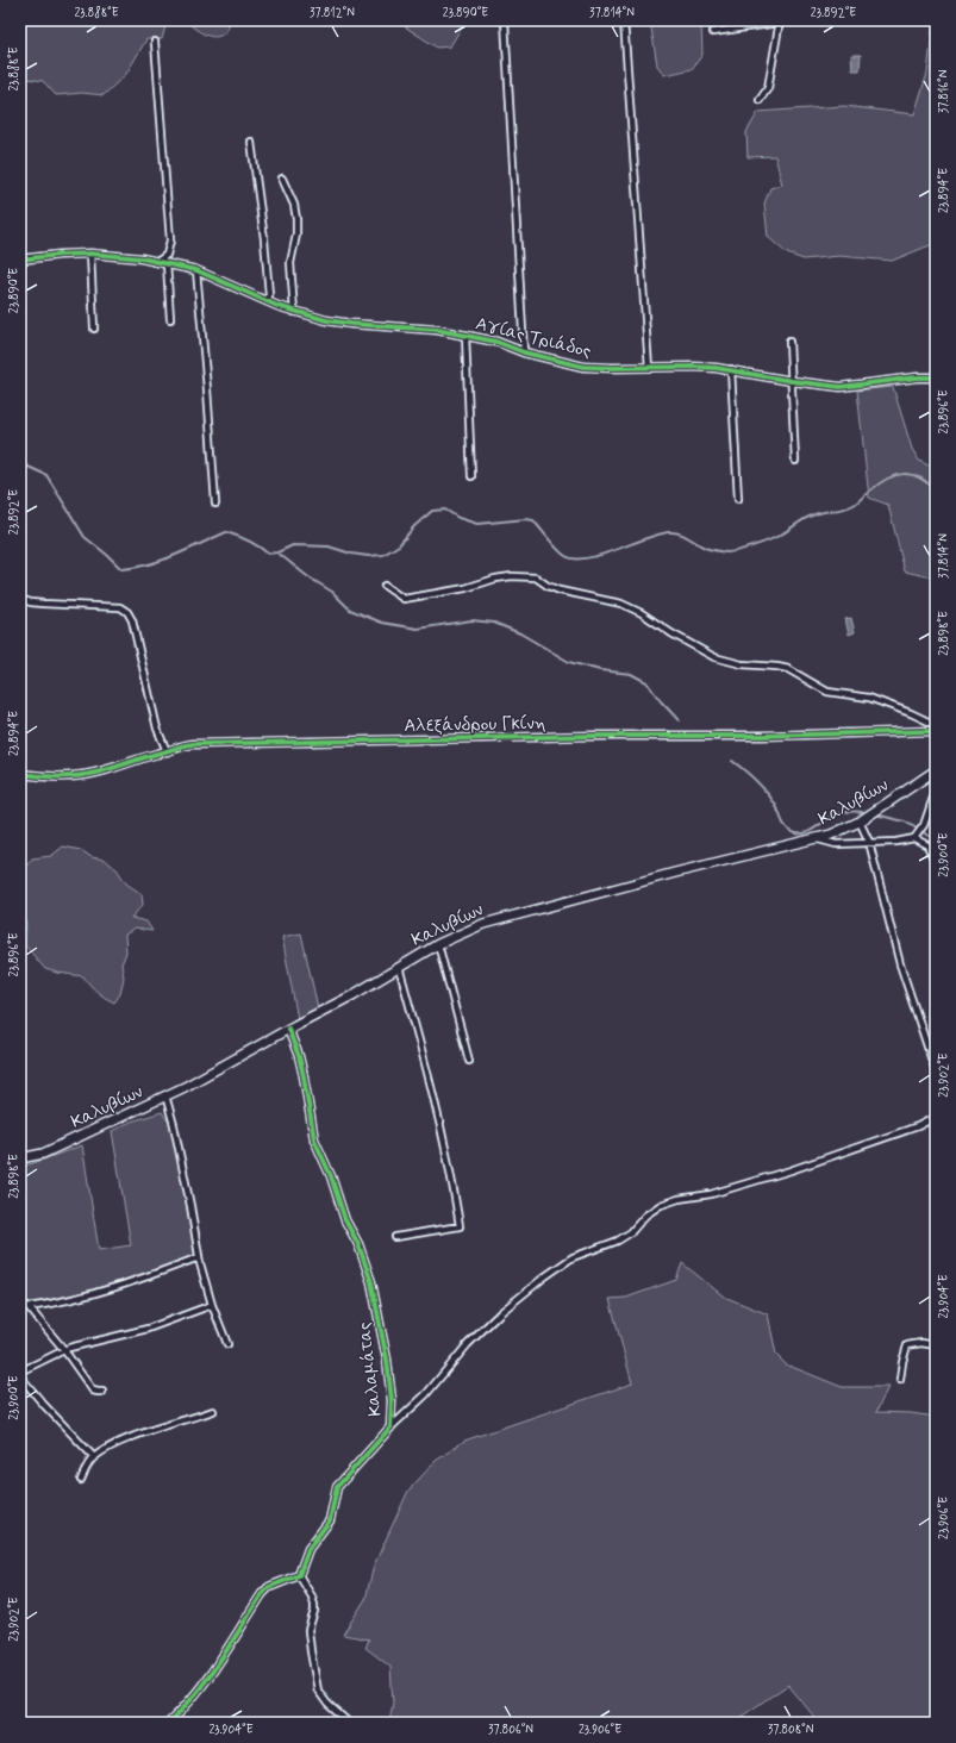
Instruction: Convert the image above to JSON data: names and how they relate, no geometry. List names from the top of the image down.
{
  "streets": {
    "main road": ["Καλυβίων"],
    "street": ["Αγίας Τριάδος", "Αλεξάνδρου Γκίνη", "Καλαμάτας"]
  },
  "crossings": [
    ["Καλυβίων", "Καλαμάτας"]
  ],
  "coordinates": [
    "23.888°E",
    "37.812°N",
    "23.890°E",
    "37.814°N",
    "23.892°E",
    "37.816°N",
    "23.894°E",
    "23.896°E",
    "23.898°E",
    "23.900°E",
    "23.902°E",
    "23.904°E",
    "23.906°E",
    "37.806°N",
    "37.808°N"
  ]
}
